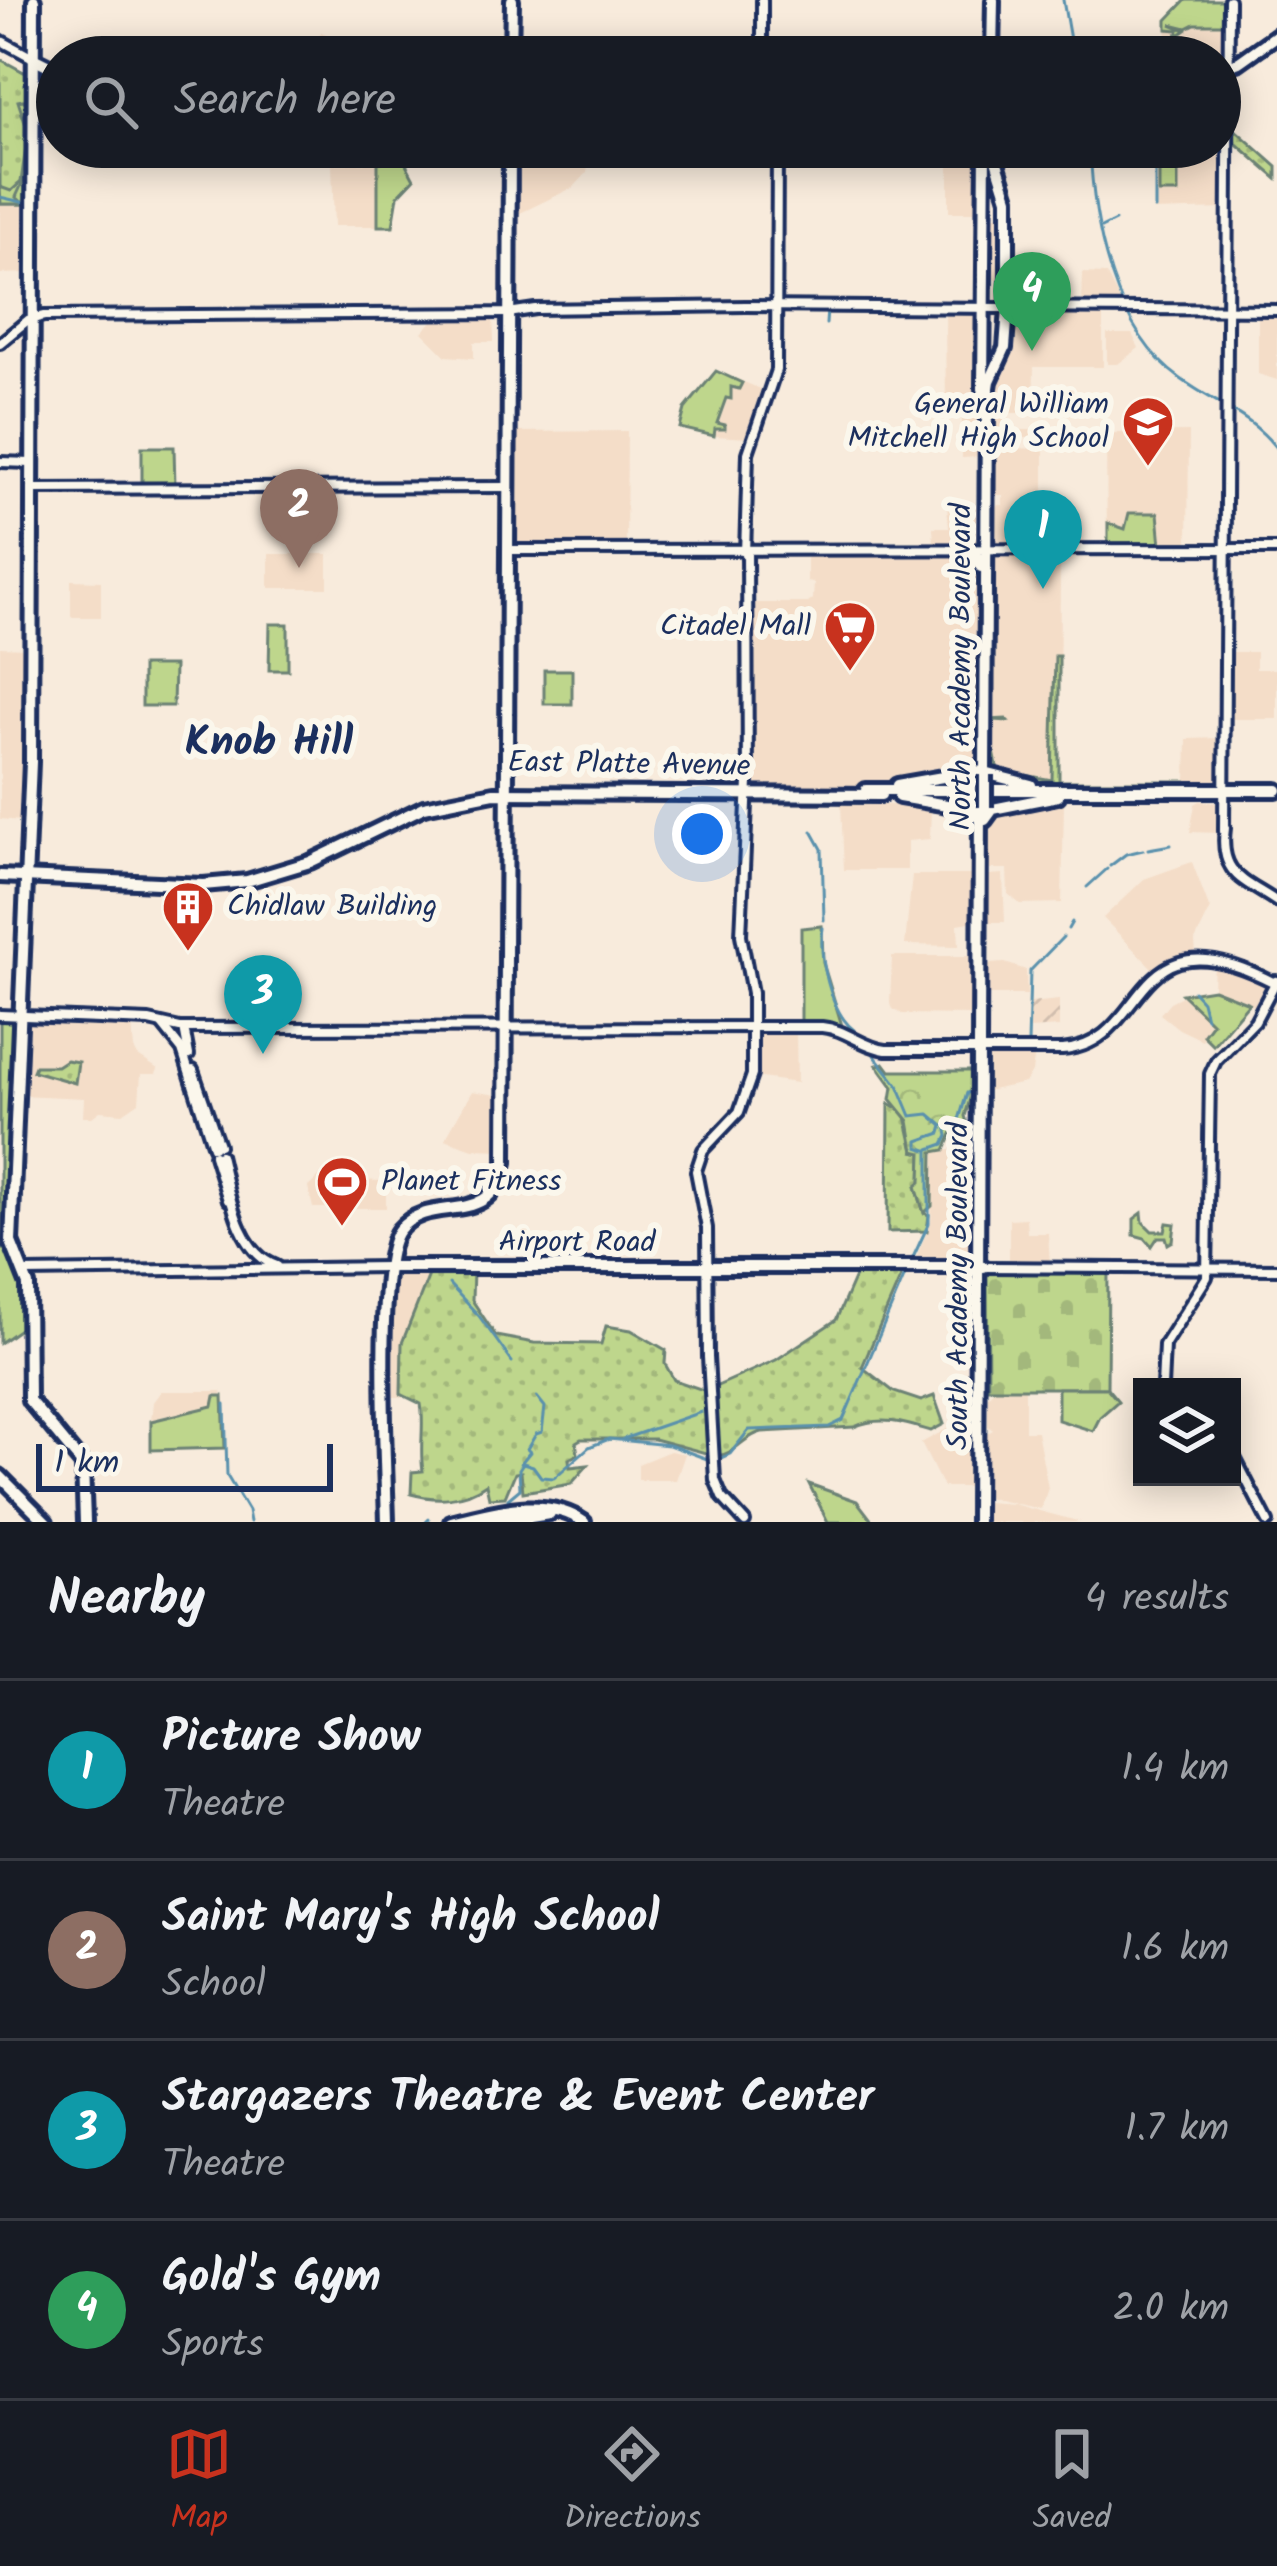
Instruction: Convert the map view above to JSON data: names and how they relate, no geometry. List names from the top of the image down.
{
  "streets": {
    "main road": [
      "North Academy Boulevard",
      "East Platte Avenue",
      "Airport Road",
      "South Academy Boulevard"
    ]
  },
  "crossings": [
    ["North Academy Boulevard", "South Academy Boulevard"],
    ["Airport Road", "South Academy Boulevard"]
  ],
  "districts": ["Knob Hill"],
  "places": {
    "school or university": ["General William Mitchell High School"],
    "supermarket": ["Citadel Mall"],
    "building": ["Chidlaw Building"],
    "sports": ["Planet Fitness"]
  },
  "scale_bar": "1 km",
  "page": {
    "search": "Search here",
    "pins": [
      "4",
      "2",
      "1",
      "3"
    ],
    "scale": "1 km",
    "heading": ["Nearby", "4 results"],
    "list": [
      {
        "mark": "1",
        "name": "Picture Show",
        "note": "Theatre",
        "value": "1.4 km"
      },
      {
        "mark": "2",
        "name": "Saint Mary's High School",
        "note": "School",
        "value": "1.6 km"
      },
      {
        "mark": "3",
        "name": "Stargazers Theatre & Event Center",
        "note": "Theatre",
        "value": "1.7 km"
      },
      {
        "mark": "4",
        "name": "Gold's Gym",
        "note": "Sports",
        "value": "2.0 km"
      }
    ],
    "nav": ["Map", "Directions", "Saved"]
  }
}
